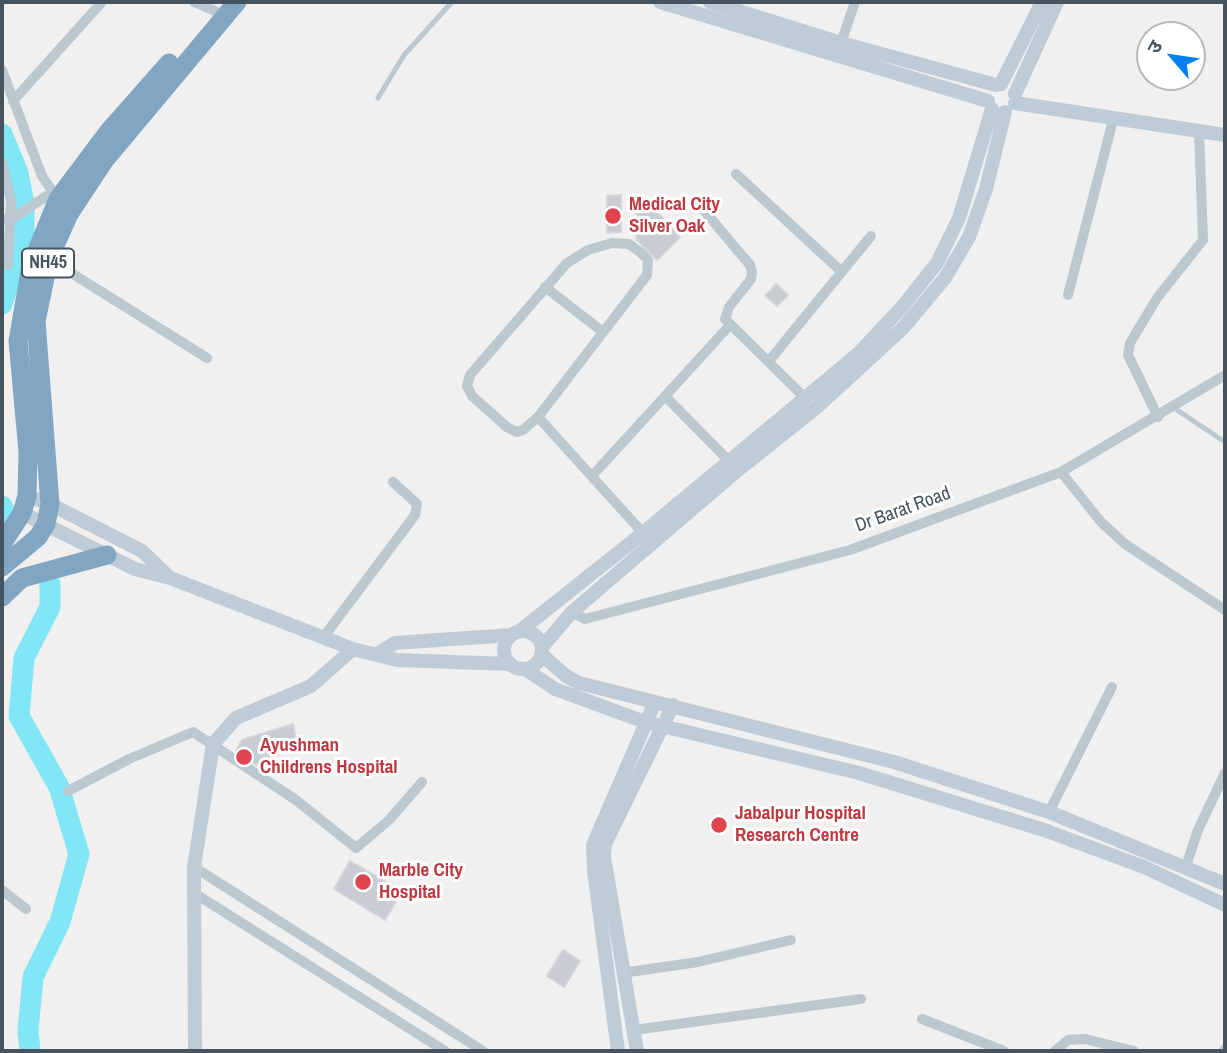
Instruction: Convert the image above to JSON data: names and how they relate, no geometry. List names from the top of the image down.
{
  "streets": {
    "highway": ["NH45"],
    "street": ["Dr Barat Road"]
  },
  "places": [
    "Medical City Silver Oak",
    "Ayushman Childrens Hospital",
    "Jabalpur Hospital Research Centre",
    "Marble City Hospital"
  ],
  "north": "top left"
}
